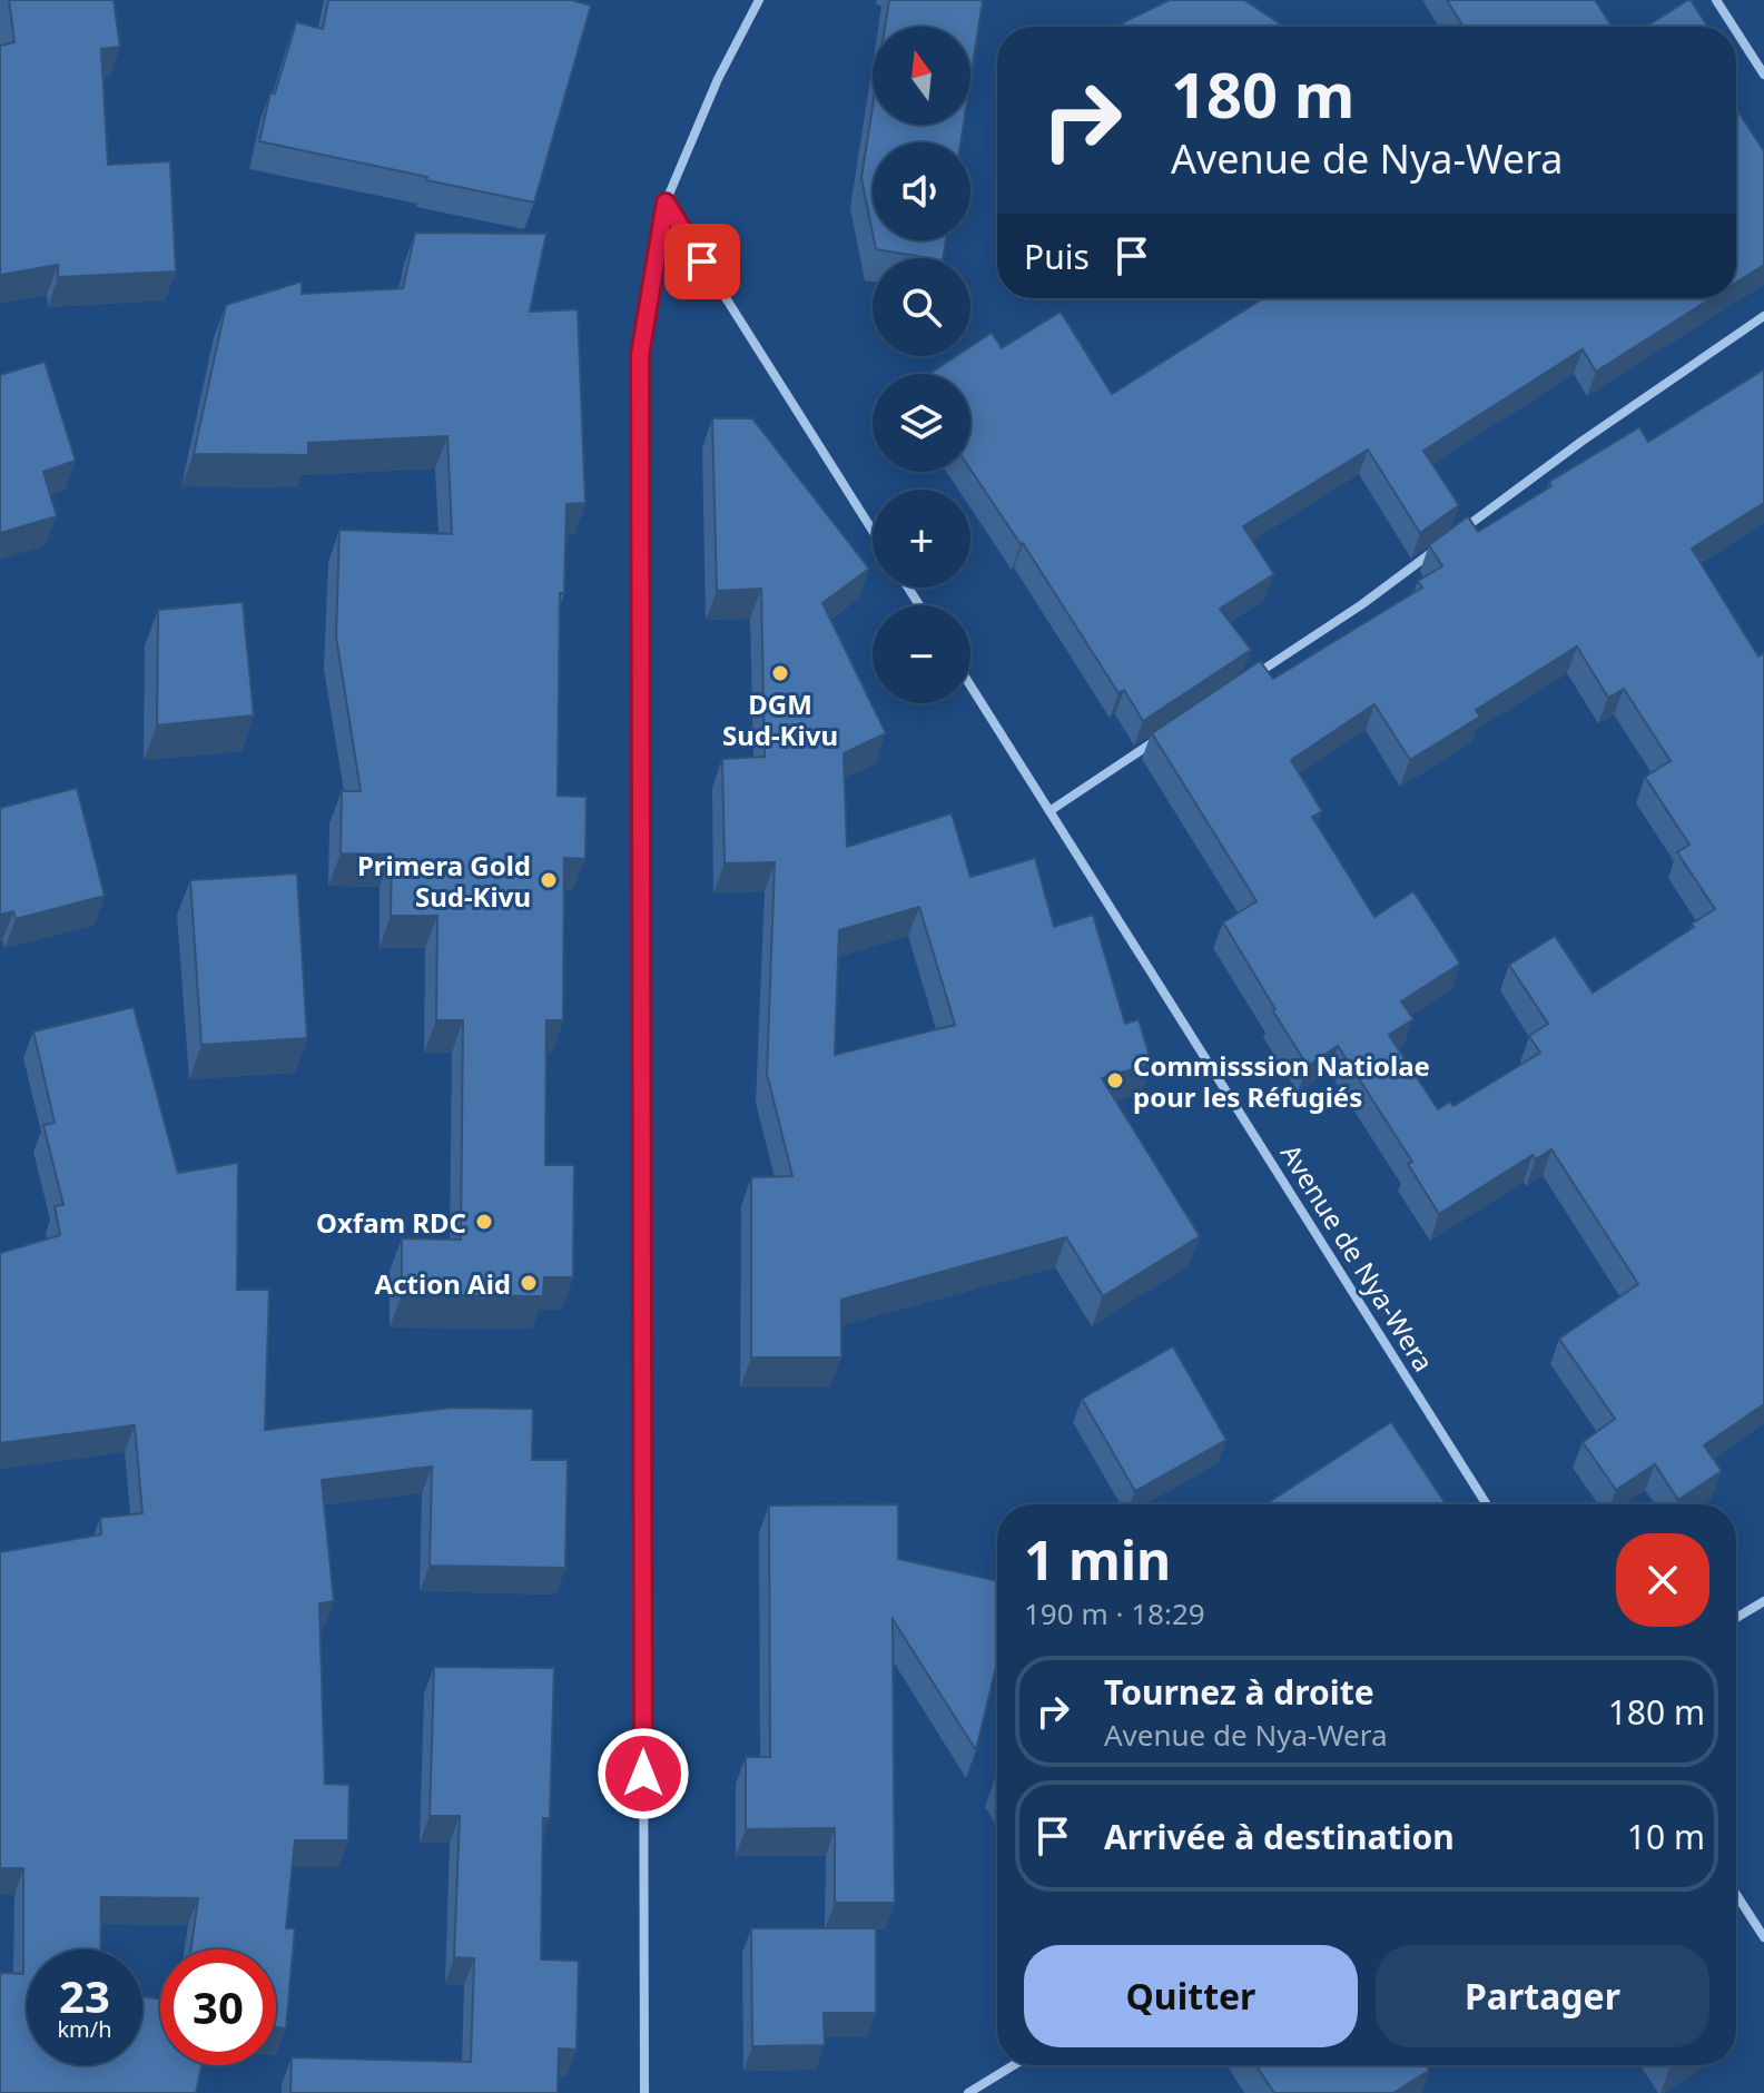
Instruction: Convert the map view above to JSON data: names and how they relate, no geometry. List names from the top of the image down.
{
  "streets": {
    "street": ["Avenue de Nya-Wera"]
  },
  "places": [
    "DGM Sud-Kivu",
    "Primera Gold Sud-Kivu",
    "Commisssion Natiolae pour les Réfugiés",
    "Oxfam RDC",
    "Action Aid"
  ],
  "north": "top",
  "page": {
    "map_buttons": ["+", "−"],
    "turn": ["180 m", "Avenue de Nya-Wera"],
    "then": "Puis",
    "heading": ["1 min", "190 m · 18:29"],
    "list": [
      {
        "name": "Tournez à droite",
        "note": "Avenue de Nya-Wera",
        "value": "180 m"
      },
      {
        "name": "Arrivée à destination",
        "value": "10 m"
      }
    ],
    "buttons": ["Quitter", "Partager"],
    "speed": "23 km/h",
    "limit": "30"
  }
}
